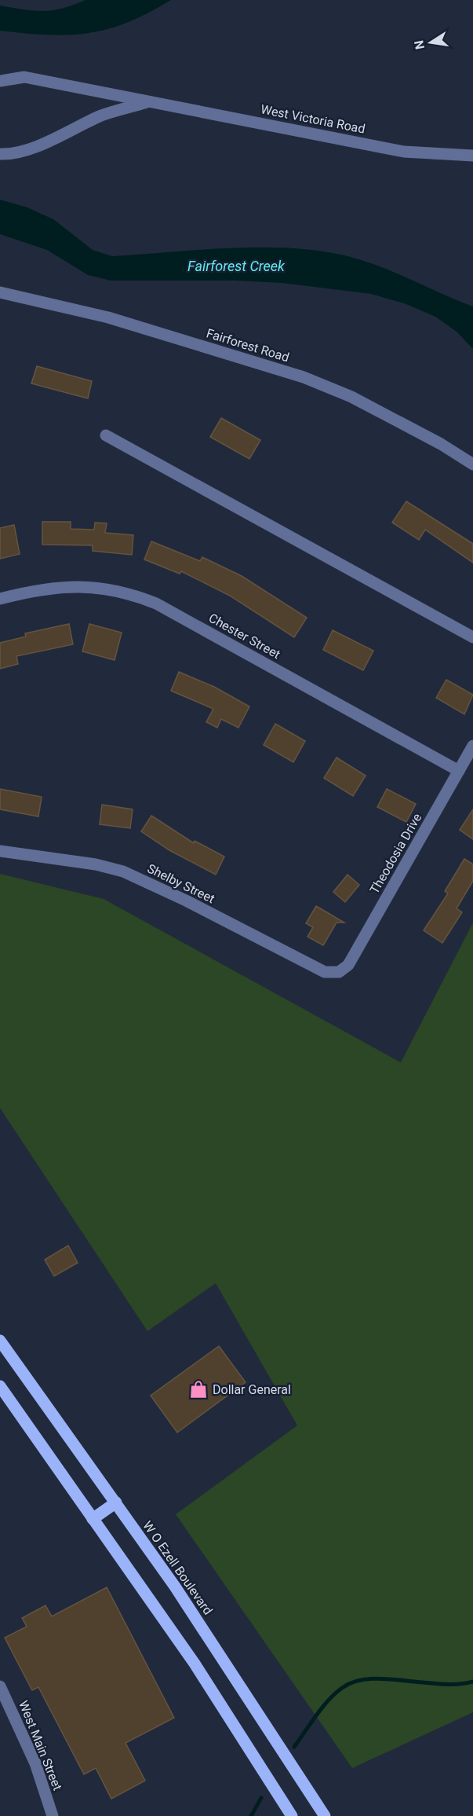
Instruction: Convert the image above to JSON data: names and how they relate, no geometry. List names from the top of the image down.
{
  "streets": {
    "main road": ["W O Ezell Boulevard"],
    "street": [
      "West Victoria Road",
      "Fairforest Road",
      "Chester Street",
      "Theodosia Drive",
      "Shelby Street",
      "West Main Street"
    ]
  },
  "crossings": [
    ["Chester Street", "Theodosia Drive"],
    ["Theodosia Drive", "Shelby Street"]
  ],
  "water": ["Fairforest Creek"],
  "places": {
    "shop": ["Dollar General"]
  },
  "north": "left"
}
